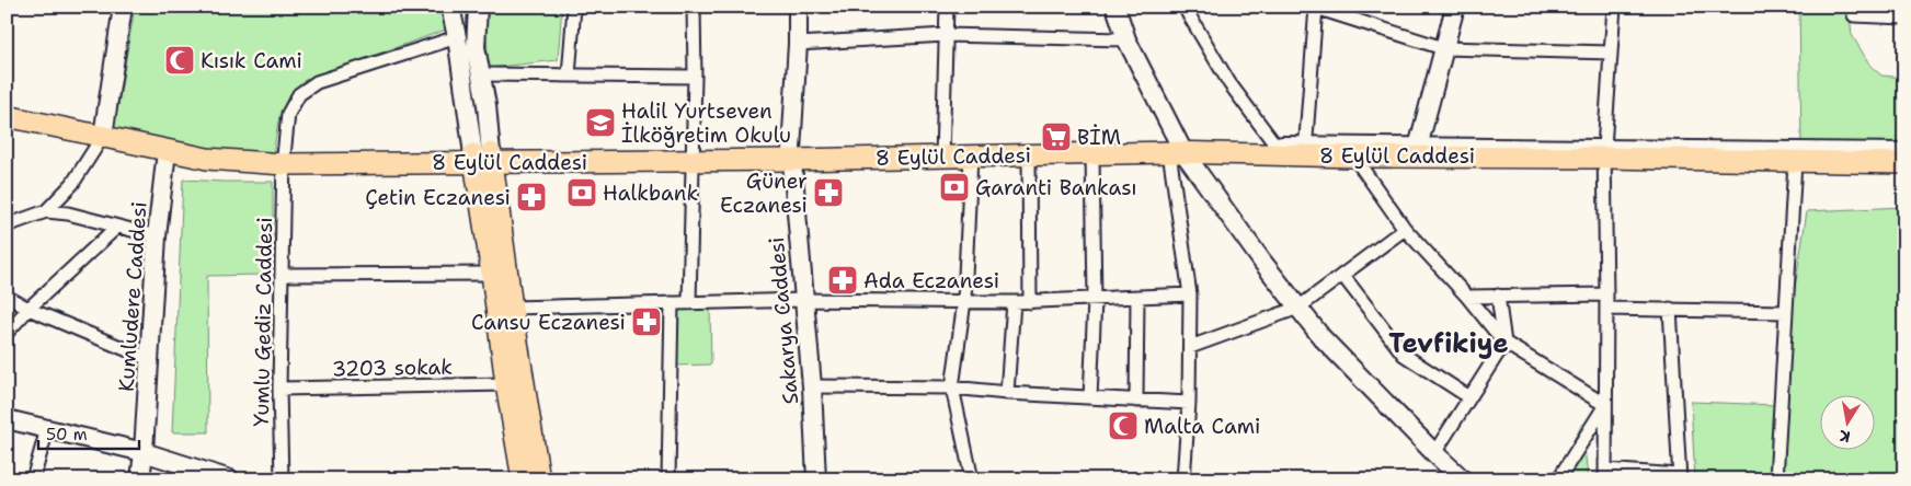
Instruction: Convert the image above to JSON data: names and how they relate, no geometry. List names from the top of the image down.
{
  "streets": {
    "main road": ["8 Eylül Caddesi", "Kumludere Caddesi", "Sakarya Caddesi"],
    "street": ["Yumlu Gediz Caddesi", "3203 sokak"]
  },
  "crossings": [
    ["8 Eylül Caddesi", "Kumludere Caddesi"],
    ["8 Eylül Caddesi", "Sakarya Caddesi"],
    ["8 Eylül Caddesi", "Yumlu Gediz Caddesi"],
    ["Yumlu Gediz Caddesi", "3203 sokak"]
  ],
  "districts": ["Tevfikiye"],
  "places": {
    "mosque": ["Kısık Cami", "Malta Cami"],
    "school or university": ["Halil Yurtseven İlköğretim Okulu"],
    "supermarket": ["BİM"],
    "bank": ["Garanti Bankası", "Halkbank"],
    "pharmacy": [
      "Güner Eczanesi",
      "Çetin Eczanesi",
      "Ada Eczanesi",
      "Cansu Eczanesi"
    ]
  },
  "scale_bar": "50 m",
  "north": "bottom"
}
